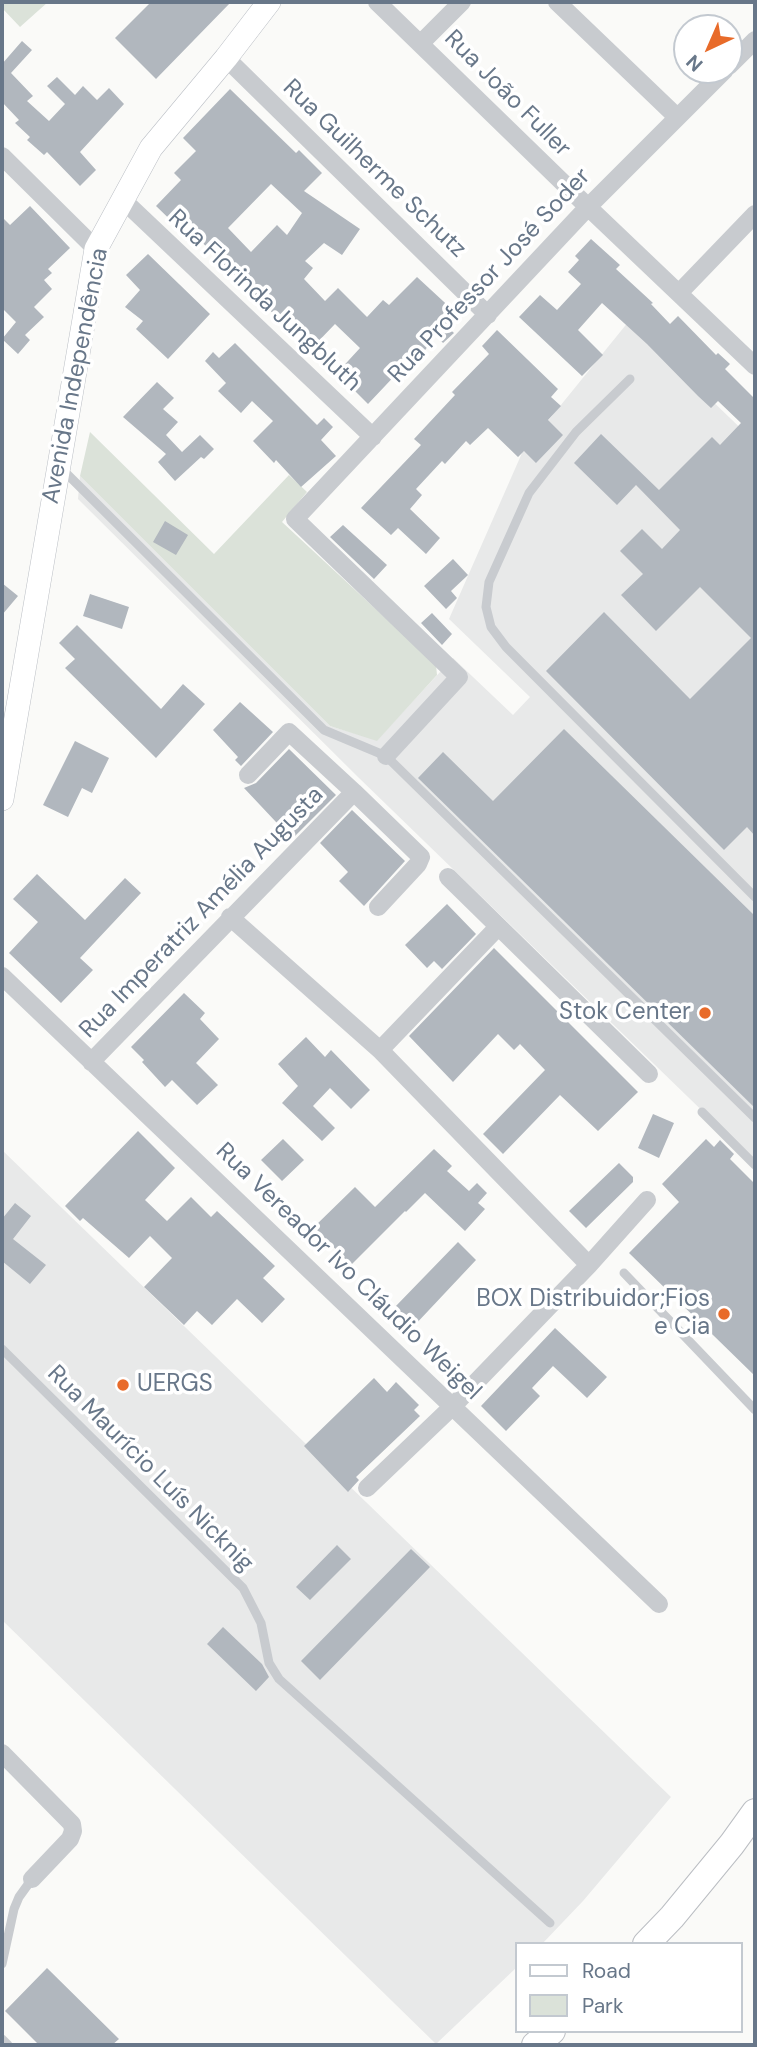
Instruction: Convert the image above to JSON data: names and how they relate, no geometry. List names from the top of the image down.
{
  "streets": {
    "main road": ["Avenida Independência"],
    "street": [
      "Rua João Fuller",
      "Rua Guilherme Schutz",
      "Rua Professor José Soder",
      "Rua Florinda Jungbluth",
      "Rua Imperatriz Amélia Augusta",
      "Rua Vereador Ivo Cláudio Weigel"
    ],
    "lane": ["Rua Maurício Luís Nicknig"]
  },
  "crossings": [
    ["Rua João Fuller", "Rua Professor José Soder"],
    ["Rua Guilherme Schutz", "Rua Professor José Soder"],
    ["Rua Guilherme Schutz", "Avenida Independência"],
    ["Rua Professor José Soder", "Rua Florinda Jungbluth"],
    ["Rua Florinda Jungbluth", "Avenida Independência"],
    ["Rua Imperatriz Amélia Augusta", "Rua Vereador Ivo Cláudio Weigel"]
  ],
  "places": ["Stok Center", "BOX Distribuidor;Fios e Cia", "UERGS"],
  "legend": ["Road", "Park"],
  "north": "bottom left"
}
